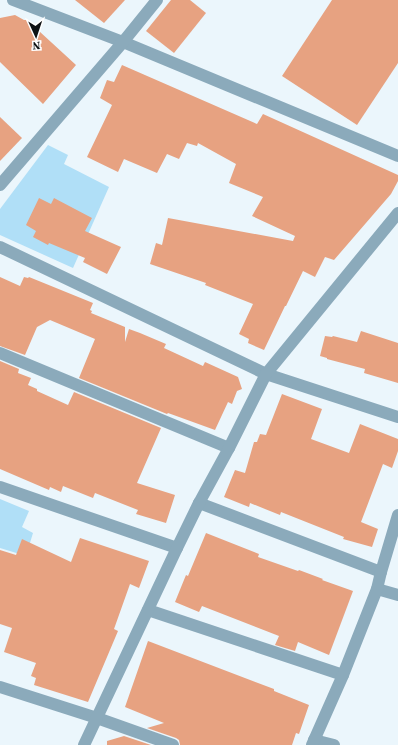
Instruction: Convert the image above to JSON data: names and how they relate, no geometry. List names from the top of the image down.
{
  "north": "bottom"
}
